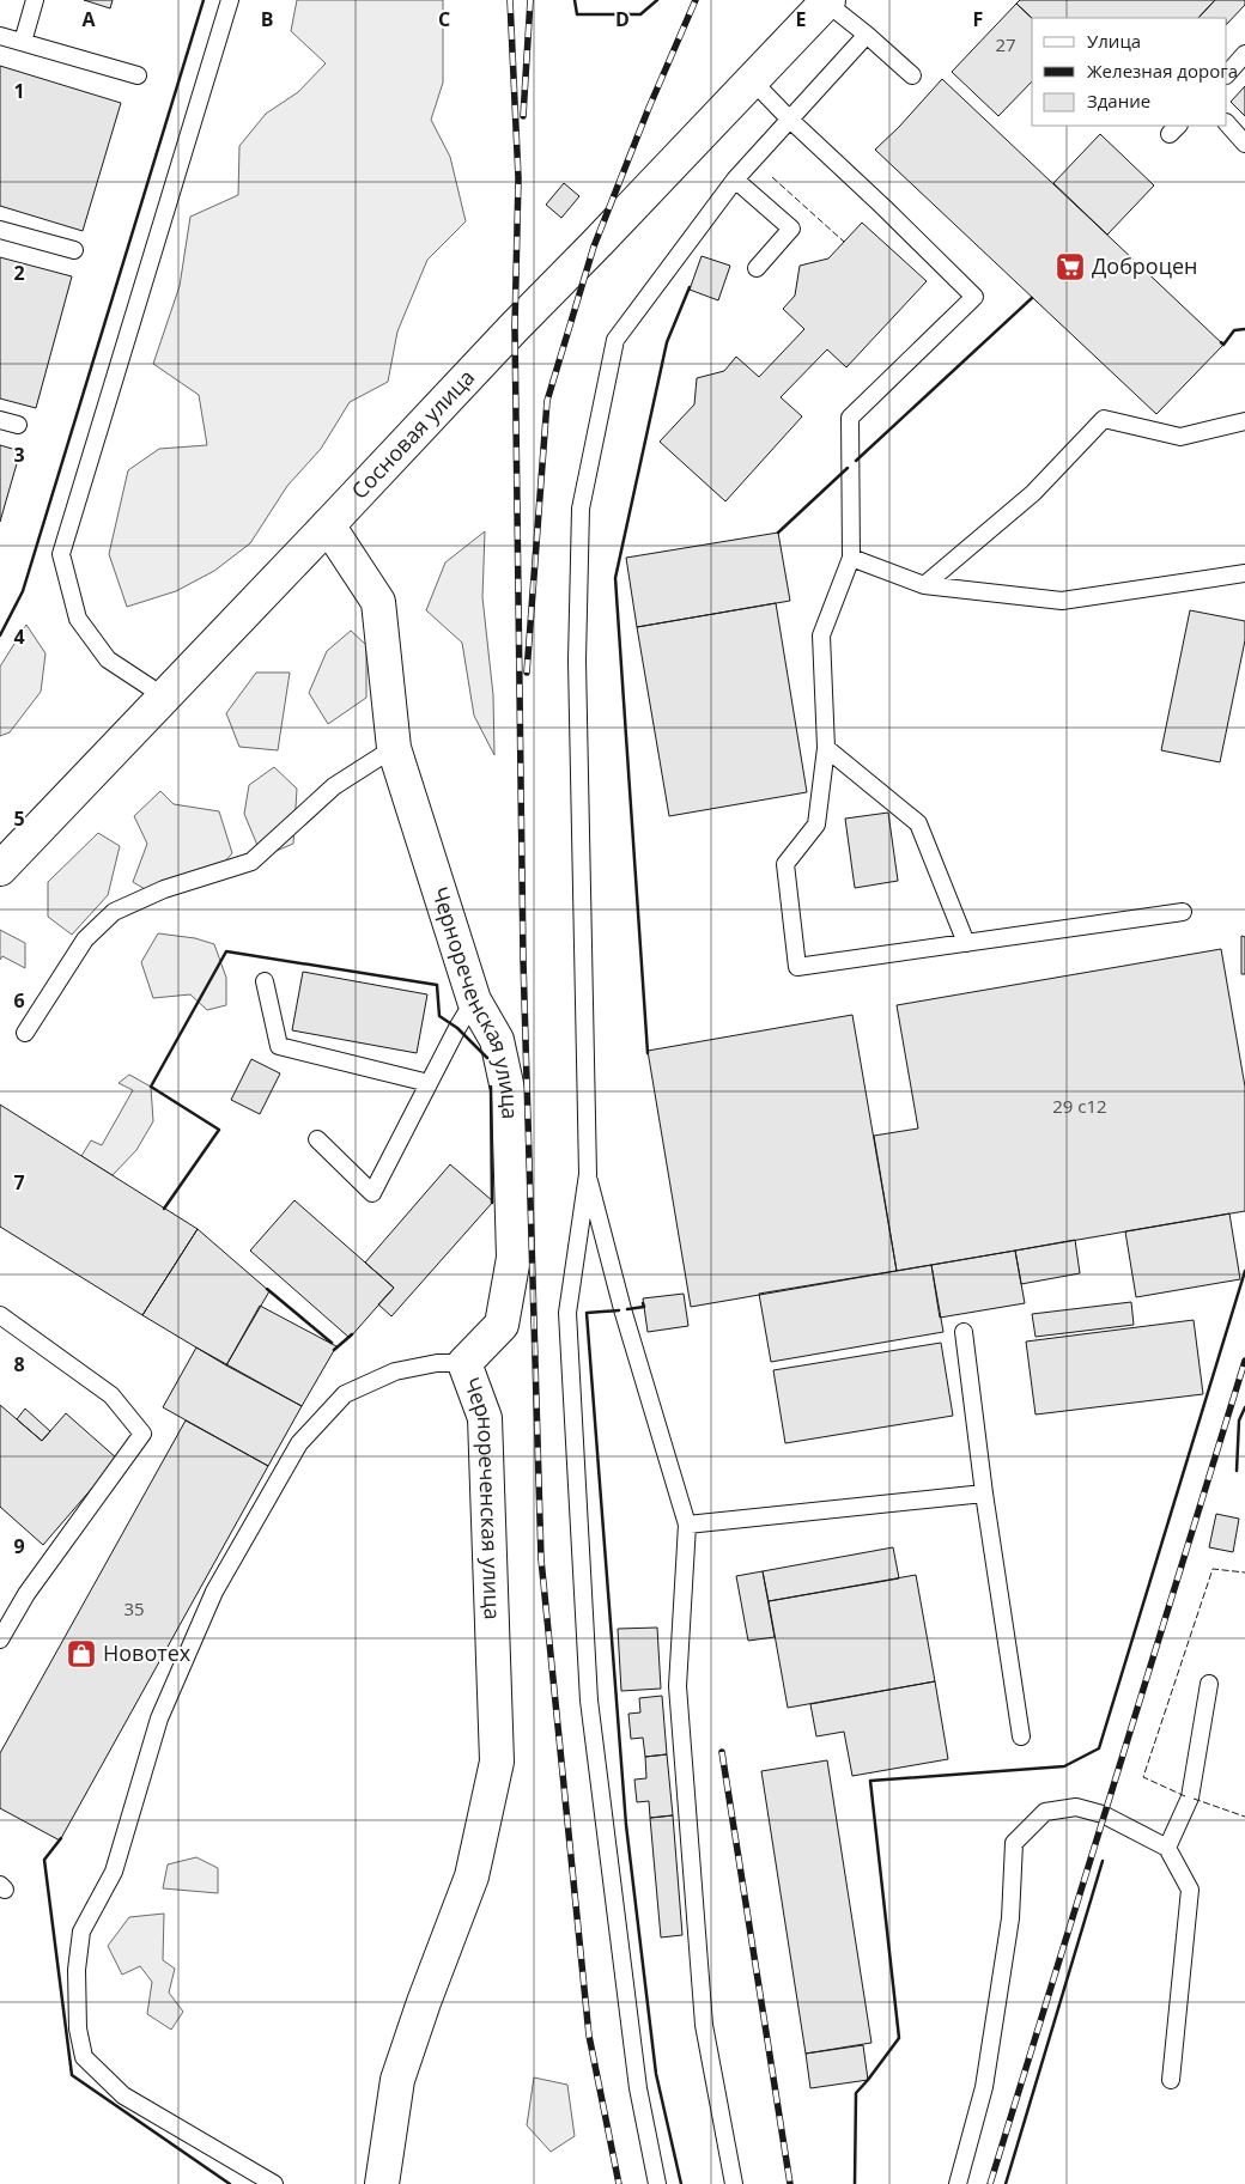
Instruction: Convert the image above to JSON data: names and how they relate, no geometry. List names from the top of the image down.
{
  "streets": {
    "street": ["Сосновая улица", "Чернореченская улица"]
  },
  "crossings": [
    ["Сосновая улица", "Чернореченская улица"]
  ],
  "places": {
    "supermarket": ["Доброцен"],
    "shop": ["Новотех"]
  },
  "house_numbers": ["27", "29 с12", "35"],
  "legend": ["Улица", "Железная дорога", "Здание"],
  "grid": {
    "columns": [
      "A",
      "B",
      "C",
      "D",
      "E",
      "F"
    ],
    "rows": [
      "1",
      "2",
      "3",
      "4",
      "5",
      "6",
      "7",
      "8",
      "9"
    ]
  }
}
